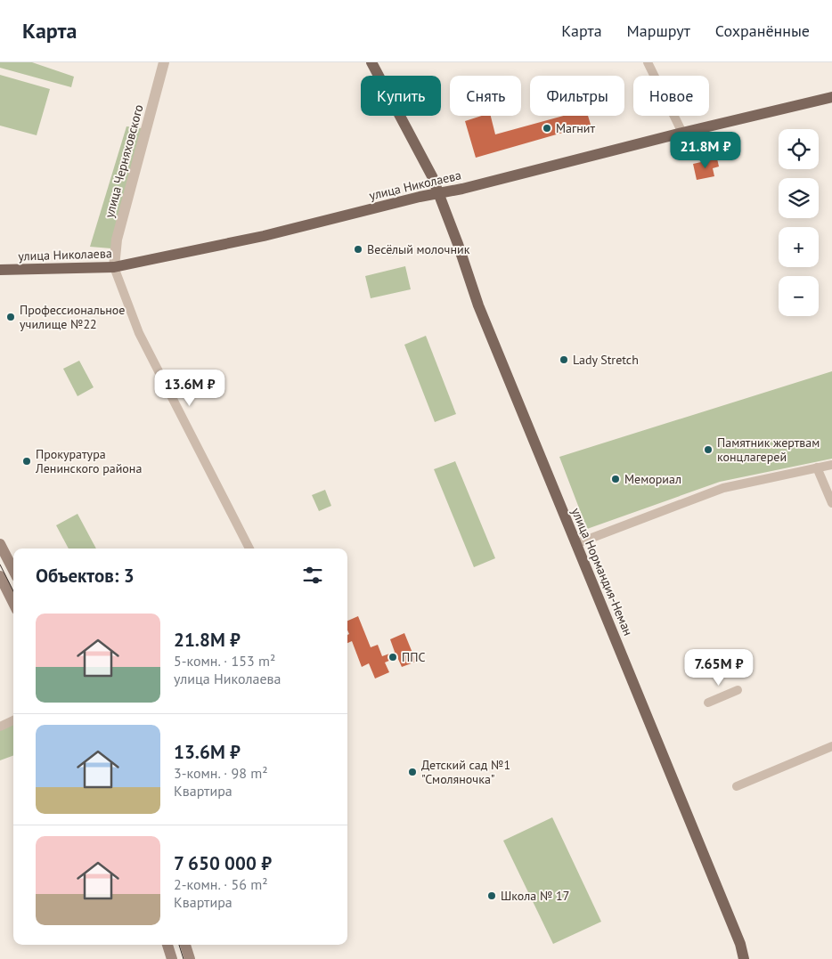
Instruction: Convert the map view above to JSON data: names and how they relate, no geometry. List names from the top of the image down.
{
  "streets": {
    "main road": ["улица Николаева", "улица Нормандия-Неман"],
    "street": ["улица Черняховского"]
  },
  "crossings": [
    ["улица Черняховского", "улица Николаева"],
    ["улица Николаева", "улица Нормандия-Неман"]
  ],
  "places": [
    "Магнит",
    "Весёлый молочник",
    "Профессиональное училище №22",
    "Lady Stretch",
    "Памятник жертвам концлагерей",
    "Прокуратура Ленинского района",
    "Мемориал",
    "ППС",
    "Детский сад №1 \"Смоляночка\"",
    "Школа № 17"
  ],
  "page": {
    "header": "Карта",
    "nav": ["Карта", "Маршрут", "Сохранённые"],
    "chip": [
      "Купить",
      "Снять",
      "Фильтры",
      "Новое"
    ],
    "map_buttons": ["+", "−"],
    "price": ["21.8M ₽", "13.6M ₽", "7.65M ₽"],
    "heading": "Объектов: 3",
    "list": [
      {
        "name": "21.8M ₽",
        "note": "5-комн. · 153 m² · улица Николаева"
      },
      {
        "name": "13.6M ₽",
        "note": "3-комн. · 98 m² · Квартира"
      },
      {
        "name": "7 650 000 ₽",
        "note": "2-комн. · 56 m² · Квартира"
      }
    ]
  }
}
